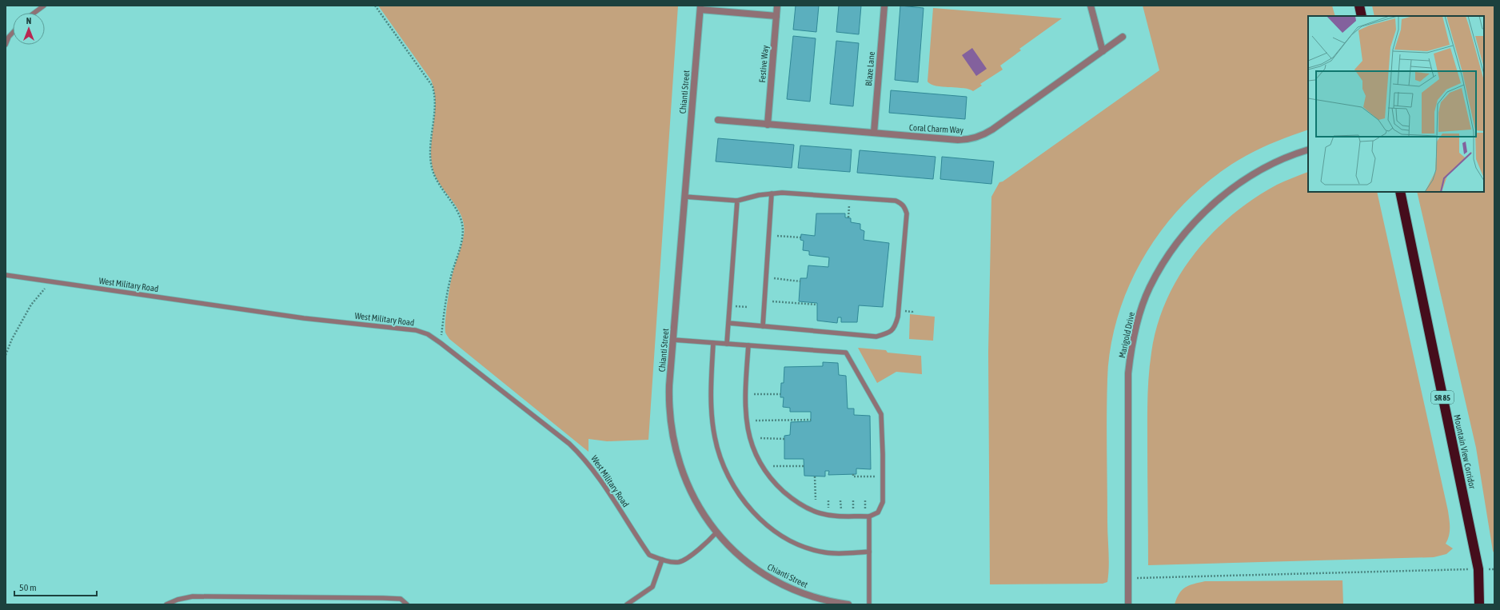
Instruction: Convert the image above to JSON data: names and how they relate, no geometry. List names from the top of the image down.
{
  "streets": {
    "highway": ["SR 85", "Mountain View Corridor"],
    "street": [
      "Festive Way",
      "Blaze Lane",
      "Chianti Street",
      "Coral Charm Way",
      "Marigold Drive"
    ],
    "lane": ["West Military Road"]
  },
  "crossings": [
    ["Festive Way", "Coral Charm Way"],
    ["Blaze Lane", "Coral Charm Way"],
    ["Chianti Street", "West Military Road"]
  ],
  "scale_bar": "50 m",
  "north": "top"
}
